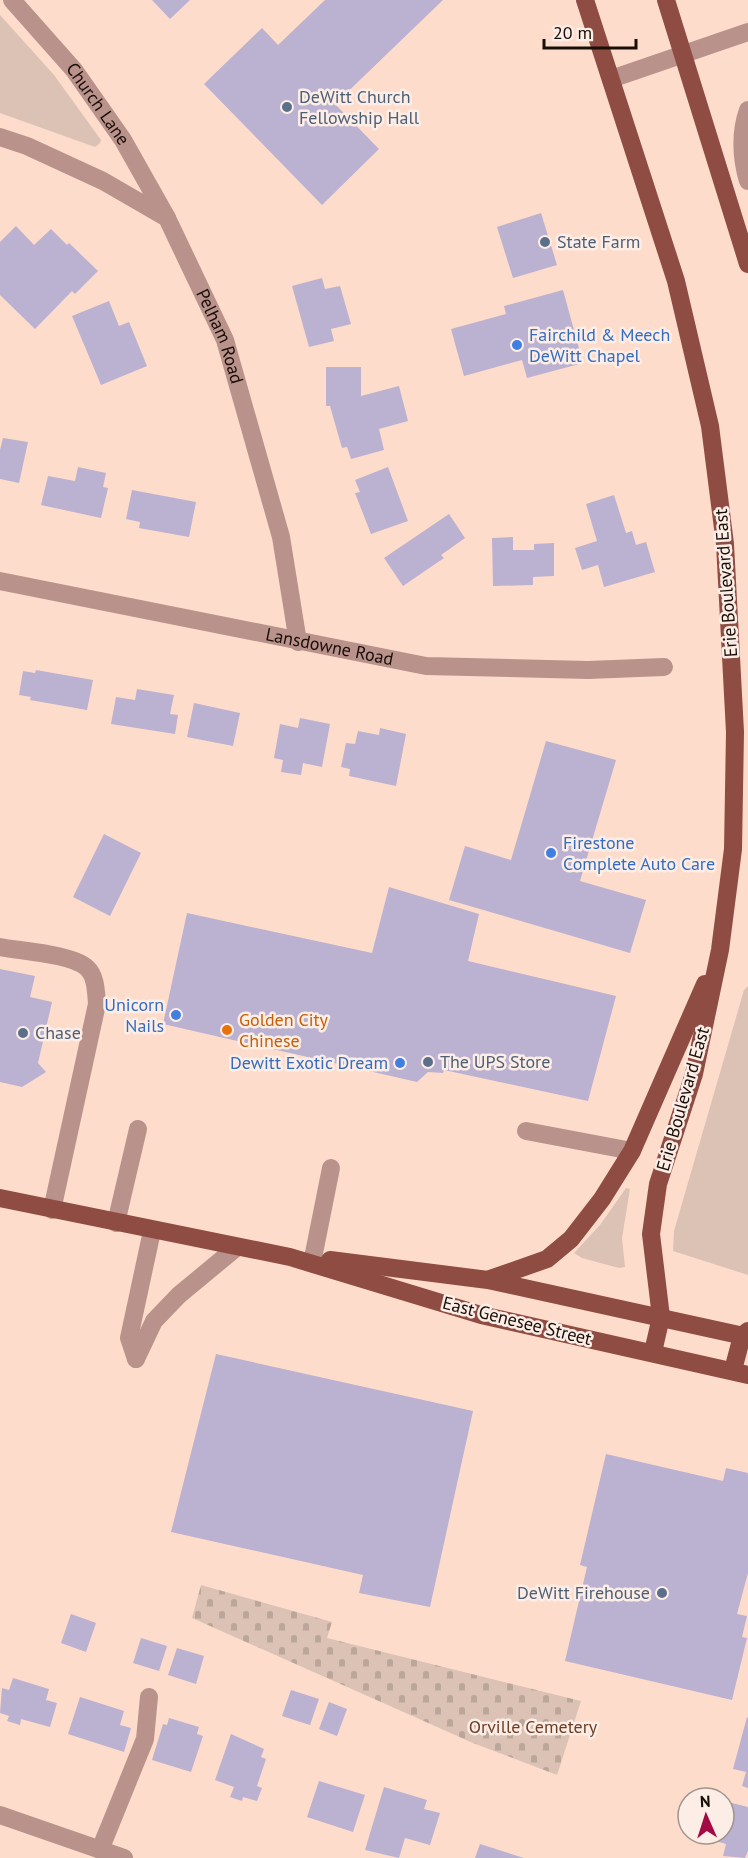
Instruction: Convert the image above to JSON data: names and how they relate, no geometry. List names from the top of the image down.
{
  "streets": {
    "main road": ["Erie Boulevard East", "East Genesee Street"],
    "street": ["Church Lane", "Pelham Road", "Lansdowne Road"]
  },
  "crossings": [
    ["Church Lane", "Pelham Road"],
    ["Pelham Road", "Lansdowne Road"],
    ["Erie Boulevard East", "East Genesee Street"]
  ],
  "parks": ["Orville Cemetery"],
  "places": [
    "DeWitt Church Fellowship Hall",
    "State Farm",
    "Fairchild & Meech DeWitt Chapel",
    "Firestone Complete Auto Care",
    "Unicorn Nails",
    "Golden City Chinese",
    "Chase",
    "The UPS Store",
    "Dewitt Exotic Dream",
    "DeWitt Firehouse"
  ],
  "scale_bar": "20 m",
  "north": "top"
}
